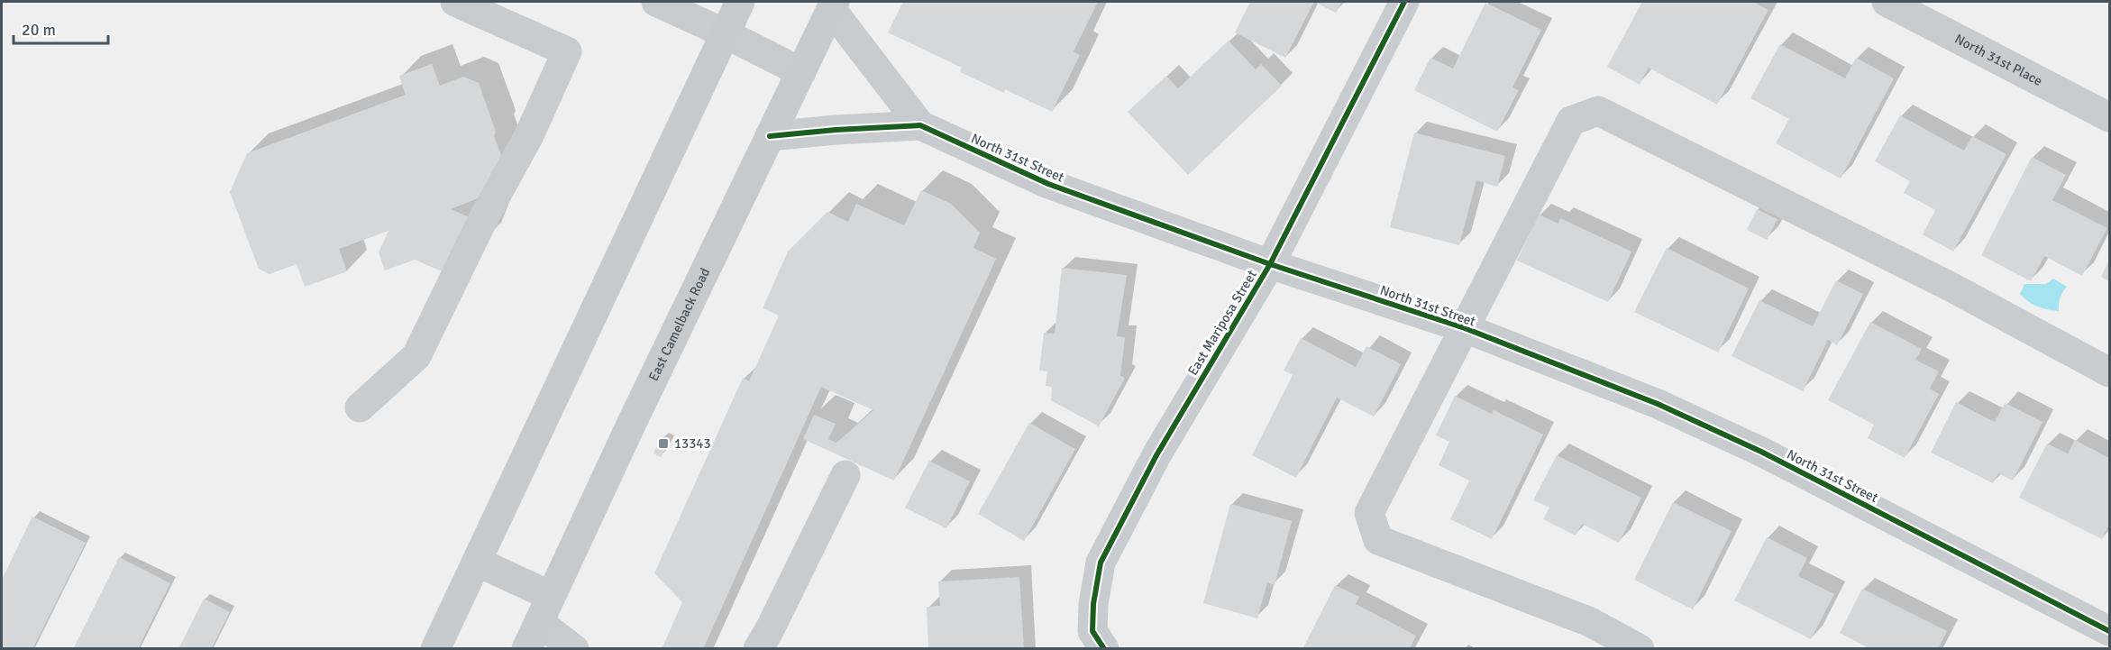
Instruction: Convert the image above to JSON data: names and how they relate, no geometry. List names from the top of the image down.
{
  "streets": {
    "main road": ["East Camelback Road"],
    "street": ["North 31st Place", "North 31st Street", "East Mariposa Street"]
  },
  "crossings": [
    ["North 31st Street", "East Mariposa Street"],
    ["North 31st Street", "East Camelback Road"]
  ],
  "places": {
    "transit": ["13343"]
  },
  "scale_bar": "20 m"
}
